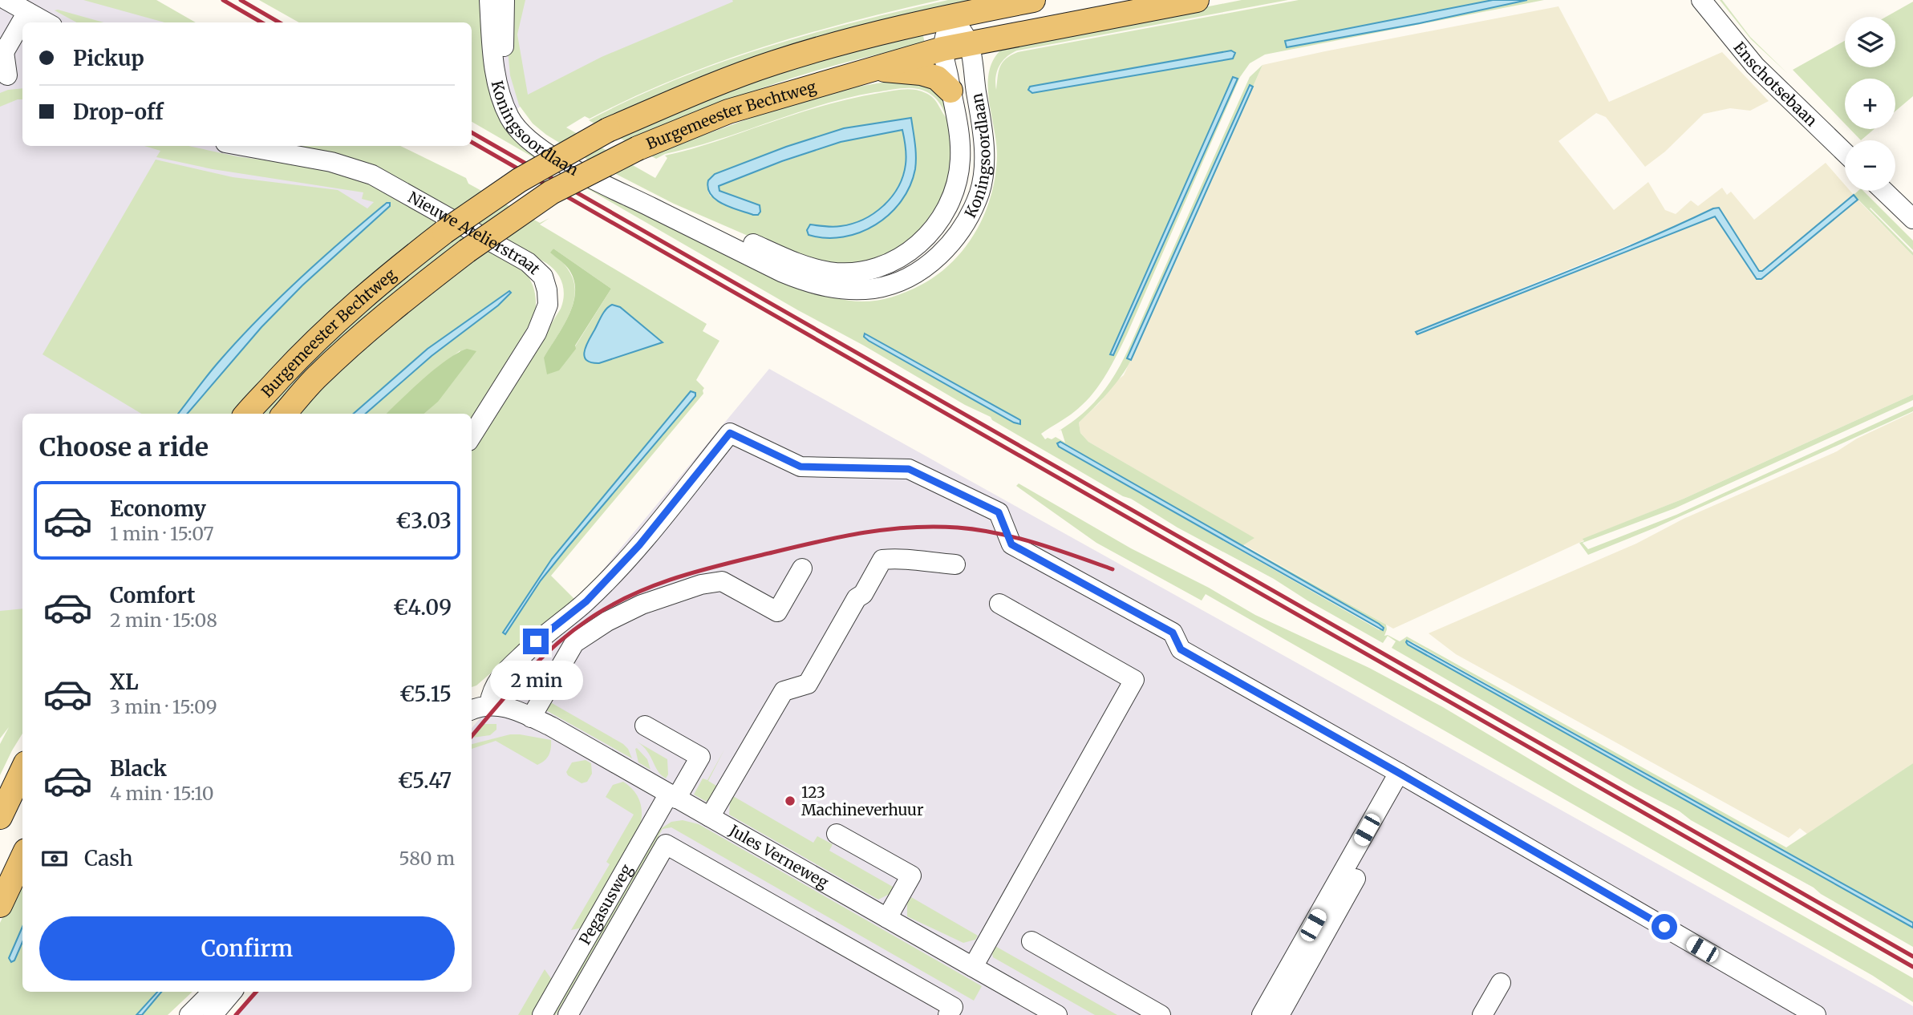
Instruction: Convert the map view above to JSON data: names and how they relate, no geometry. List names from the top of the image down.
{
  "streets": {
    "main road": ["Burgemeester Bechtweg"],
    "street": [
      "Enschotsebaan",
      "Koningsoordlaan",
      "Nieuwe Atelierstraat",
      "Jules Verneweg",
      "Pegasusweg"
    ]
  },
  "crossings": [
    ["Burgemeester Bechtweg", "Koningsoordlaan"],
    ["Jules Verneweg", "Pegasusweg"]
  ],
  "places": ["123 Machineverhuur"],
  "page": {
    "map_buttons": ["+", "−"],
    "banner": ["Pickup", "Drop-off"],
    "heading": "Choose a ride",
    "list": [
      {
        "name": "Economy",
        "note": "1 min · 15:07",
        "value": "€3.03"
      },
      {
        "name": "Comfort",
        "note": "2 min · 15:08",
        "value": "€4.09"
      },
      {
        "name": "XL",
        "note": "3 min · 15:09",
        "value": "€5.15"
      },
      {
        "name": "Black",
        "note": "4 min · 15:10",
        "value": "€5.47"
      }
    ],
    "bubble": "2 min",
    "pay": ["Cash", "580 m"],
    "buttons": "Confirm"
  }
}
